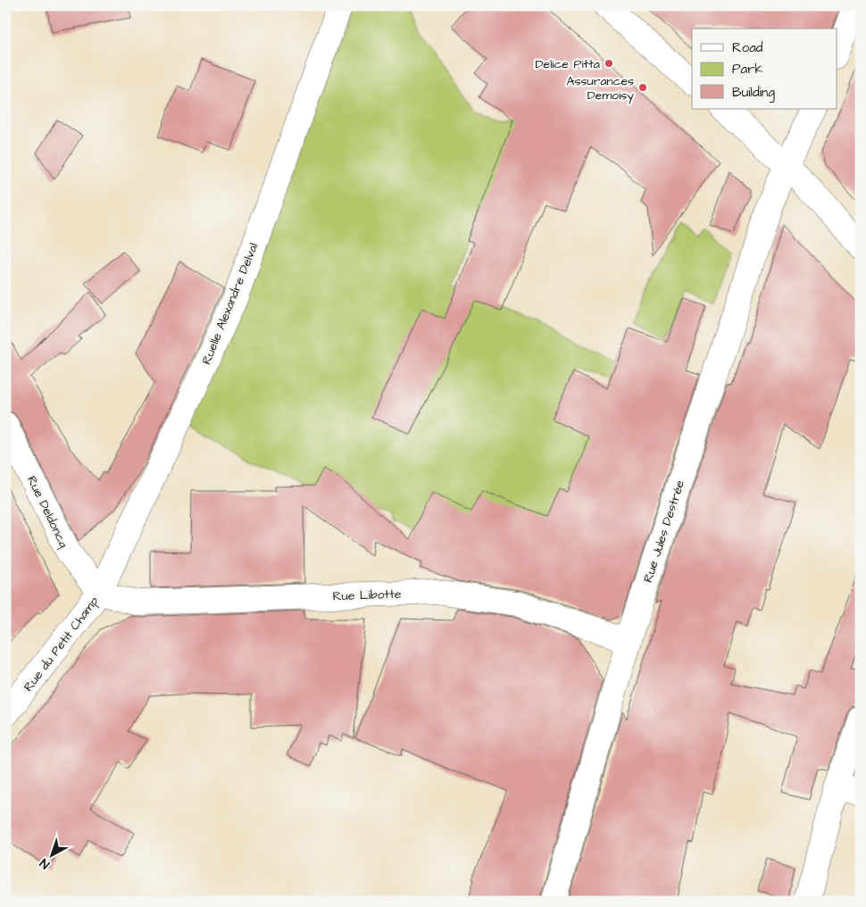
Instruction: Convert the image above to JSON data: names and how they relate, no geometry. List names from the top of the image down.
{
  "streets": {
    "street": [
      "Ruelle Alexandre Delval",
      "Rue Deldoncq",
      "Rue Jules Destrée",
      "Rue Libotte",
      "Rue du Petit Champ"
    ]
  },
  "crossings": [
    ["Ruelle Alexandre Delval", "Rue Deldoncq"],
    ["Ruelle Alexandre Delval", "Rue Libotte"],
    ["Ruelle Alexandre Delval", "Rue du Petit Champ"],
    ["Rue Deldoncq", "Rue Libotte"],
    ["Rue Deldoncq", "Rue du Petit Champ"],
    ["Rue Jules Destrée", "Rue Libotte"],
    ["Rue Libotte", "Rue du Petit Champ"]
  ],
  "places": ["Delice Pitta", "Assurances Demoisy"],
  "legend": ["Road", "Park", "Building"],
  "north": "bottom left"
}
